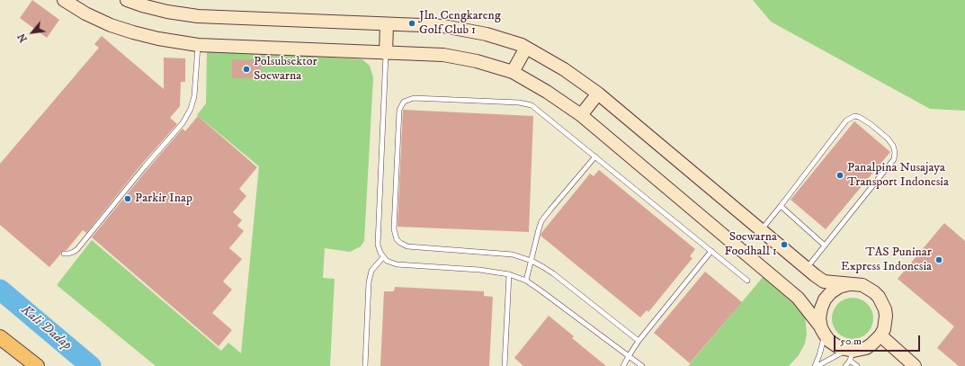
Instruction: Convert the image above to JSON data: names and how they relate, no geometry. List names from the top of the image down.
{
  "water": ["Kali Dadap"],
  "places": [
    "Jln. Cengkareng Golf Club 1",
    "Polsubsektor Soewarna",
    "Panalpina Nusajaya Transport Indonesia",
    "Parkir Inap",
    "Soewarna Foodhall 1",
    "TAS Puninar Express Indonesia"
  ],
  "scale_bar": "50 m",
  "north": "bottom left"
}
